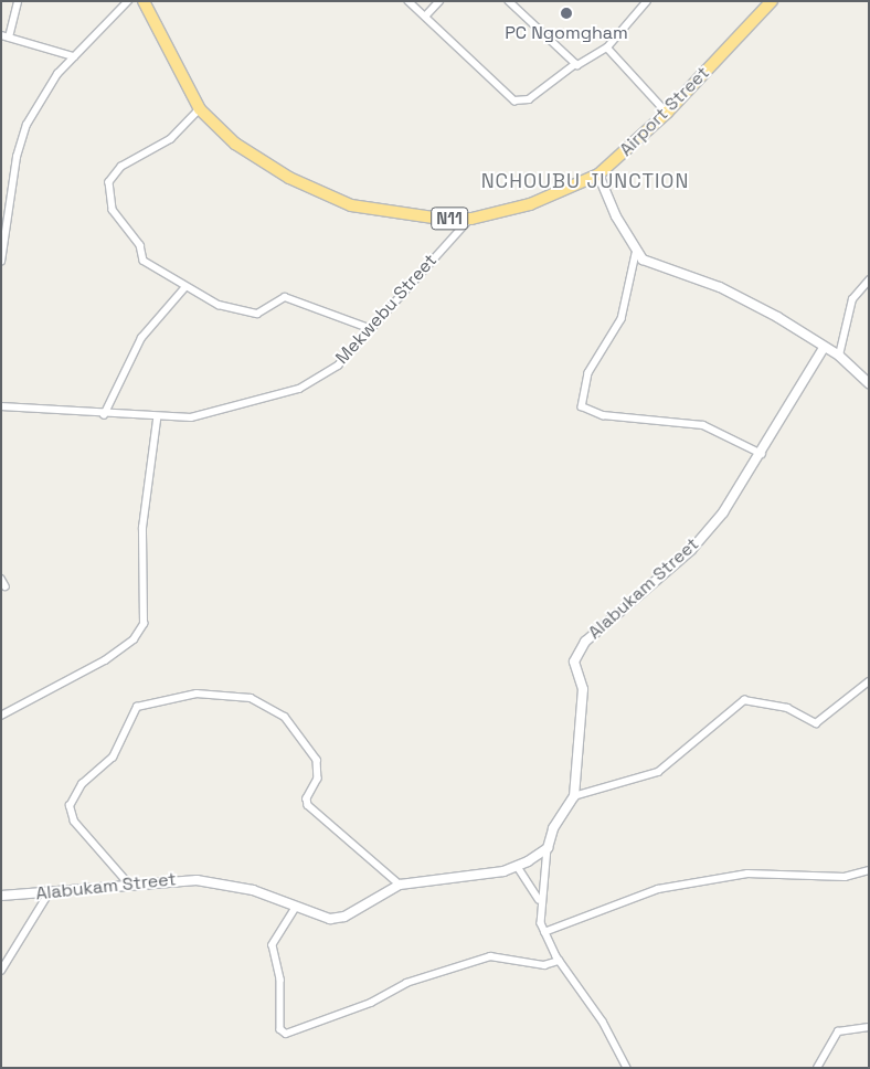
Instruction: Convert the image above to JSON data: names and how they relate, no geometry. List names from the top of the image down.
{
  "streets": {
    "highway": ["Airport Street", "N11"],
    "street": ["Mekwebu Street", "Alabukam Street"]
  },
  "crossings": [
    ["Airport Street", "Mekwebu Street"]
  ],
  "districts": ["NCHOUBU JUNCTION"],
  "places": ["PC Ngomgham"]
}
